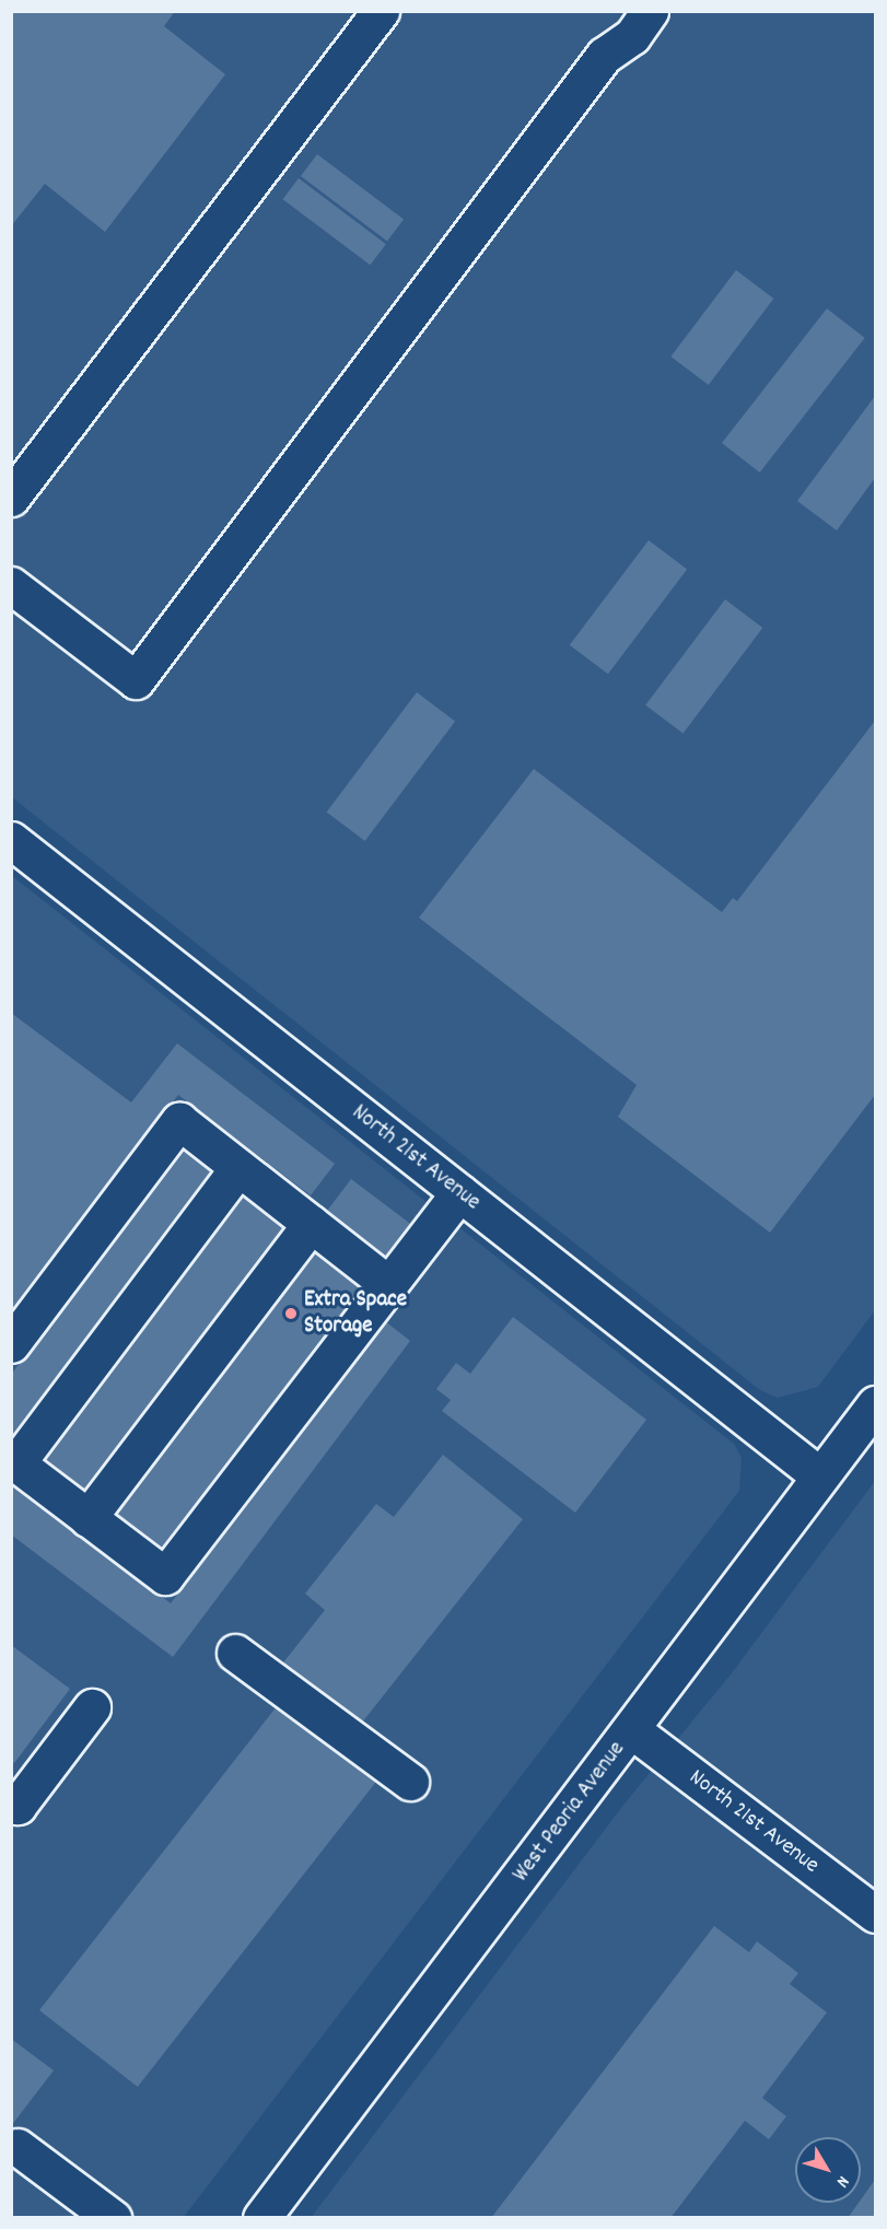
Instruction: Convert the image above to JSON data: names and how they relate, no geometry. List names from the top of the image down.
{
  "streets": {
    "street": ["North 21st Avenue", "West Peoria Avenue"]
  },
  "crossings": [
    ["North 21st Avenue", "West Peoria Avenue"]
  ],
  "places": ["Extra Space Storage"],
  "north": "bottom right"
}
